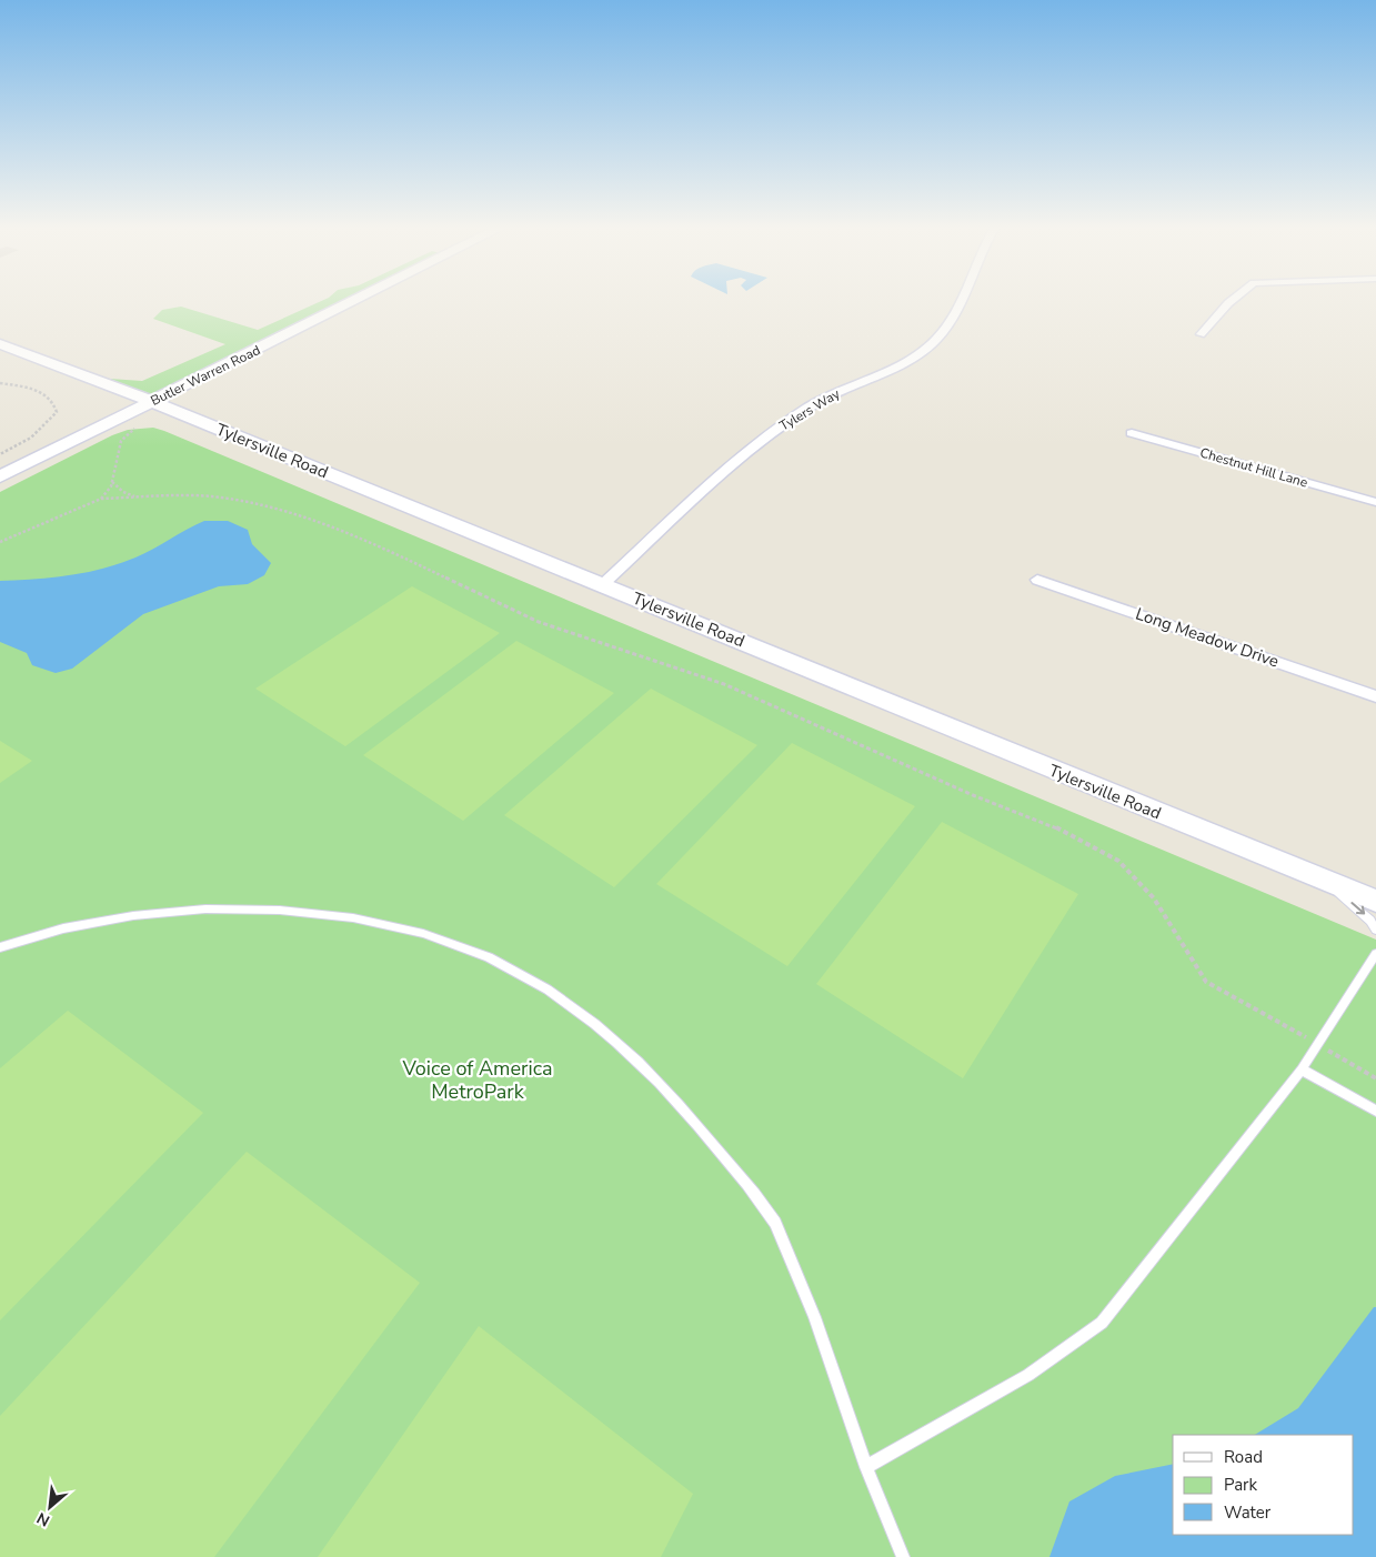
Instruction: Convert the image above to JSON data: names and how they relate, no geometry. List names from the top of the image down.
{
  "streets": {
    "main road": ["Butler Warren Road", "Tylersville Road"],
    "street": ["Tylers Way", "Chestnut Hill Lane", "Long Meadow Drive"]
  },
  "crossings": [
    ["Butler Warren Road", "Tylersville Road"],
    ["Tylers Way", "Tylersville Road"]
  ],
  "parks": ["Voice of America MetroPark"],
  "legend": ["Road", "Park", "Water"],
  "north": "bottom left"
}
